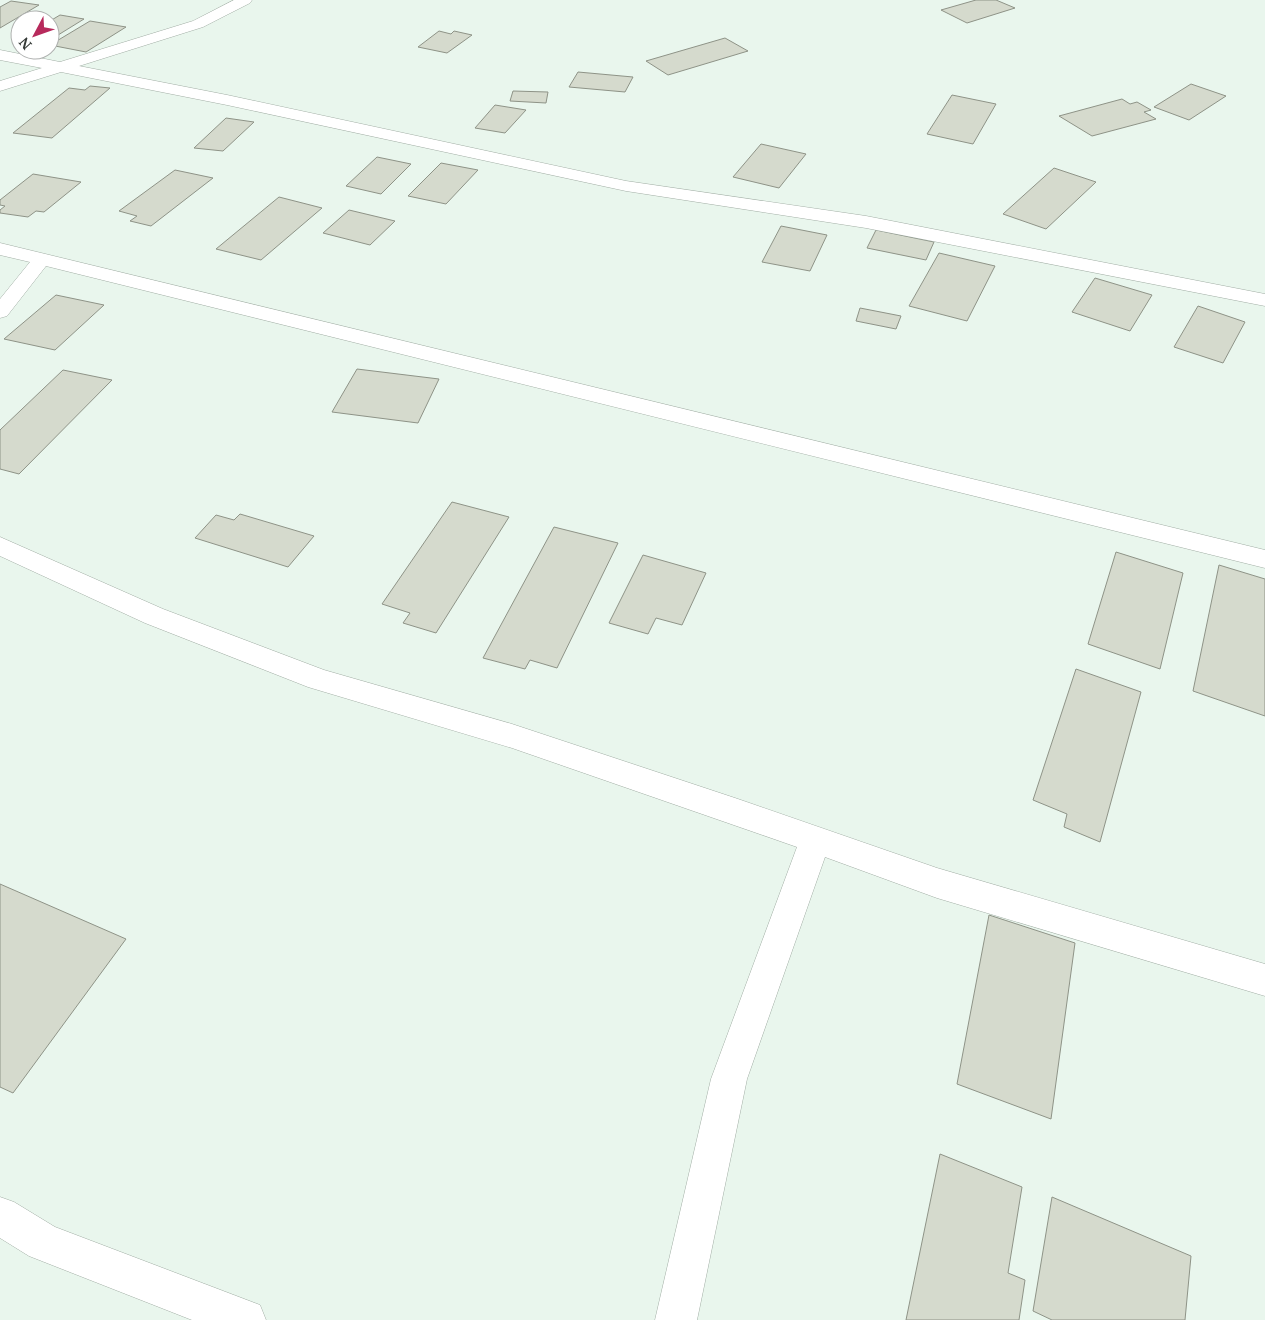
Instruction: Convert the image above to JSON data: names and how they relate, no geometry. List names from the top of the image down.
{
  "north": "bottom left"
}
